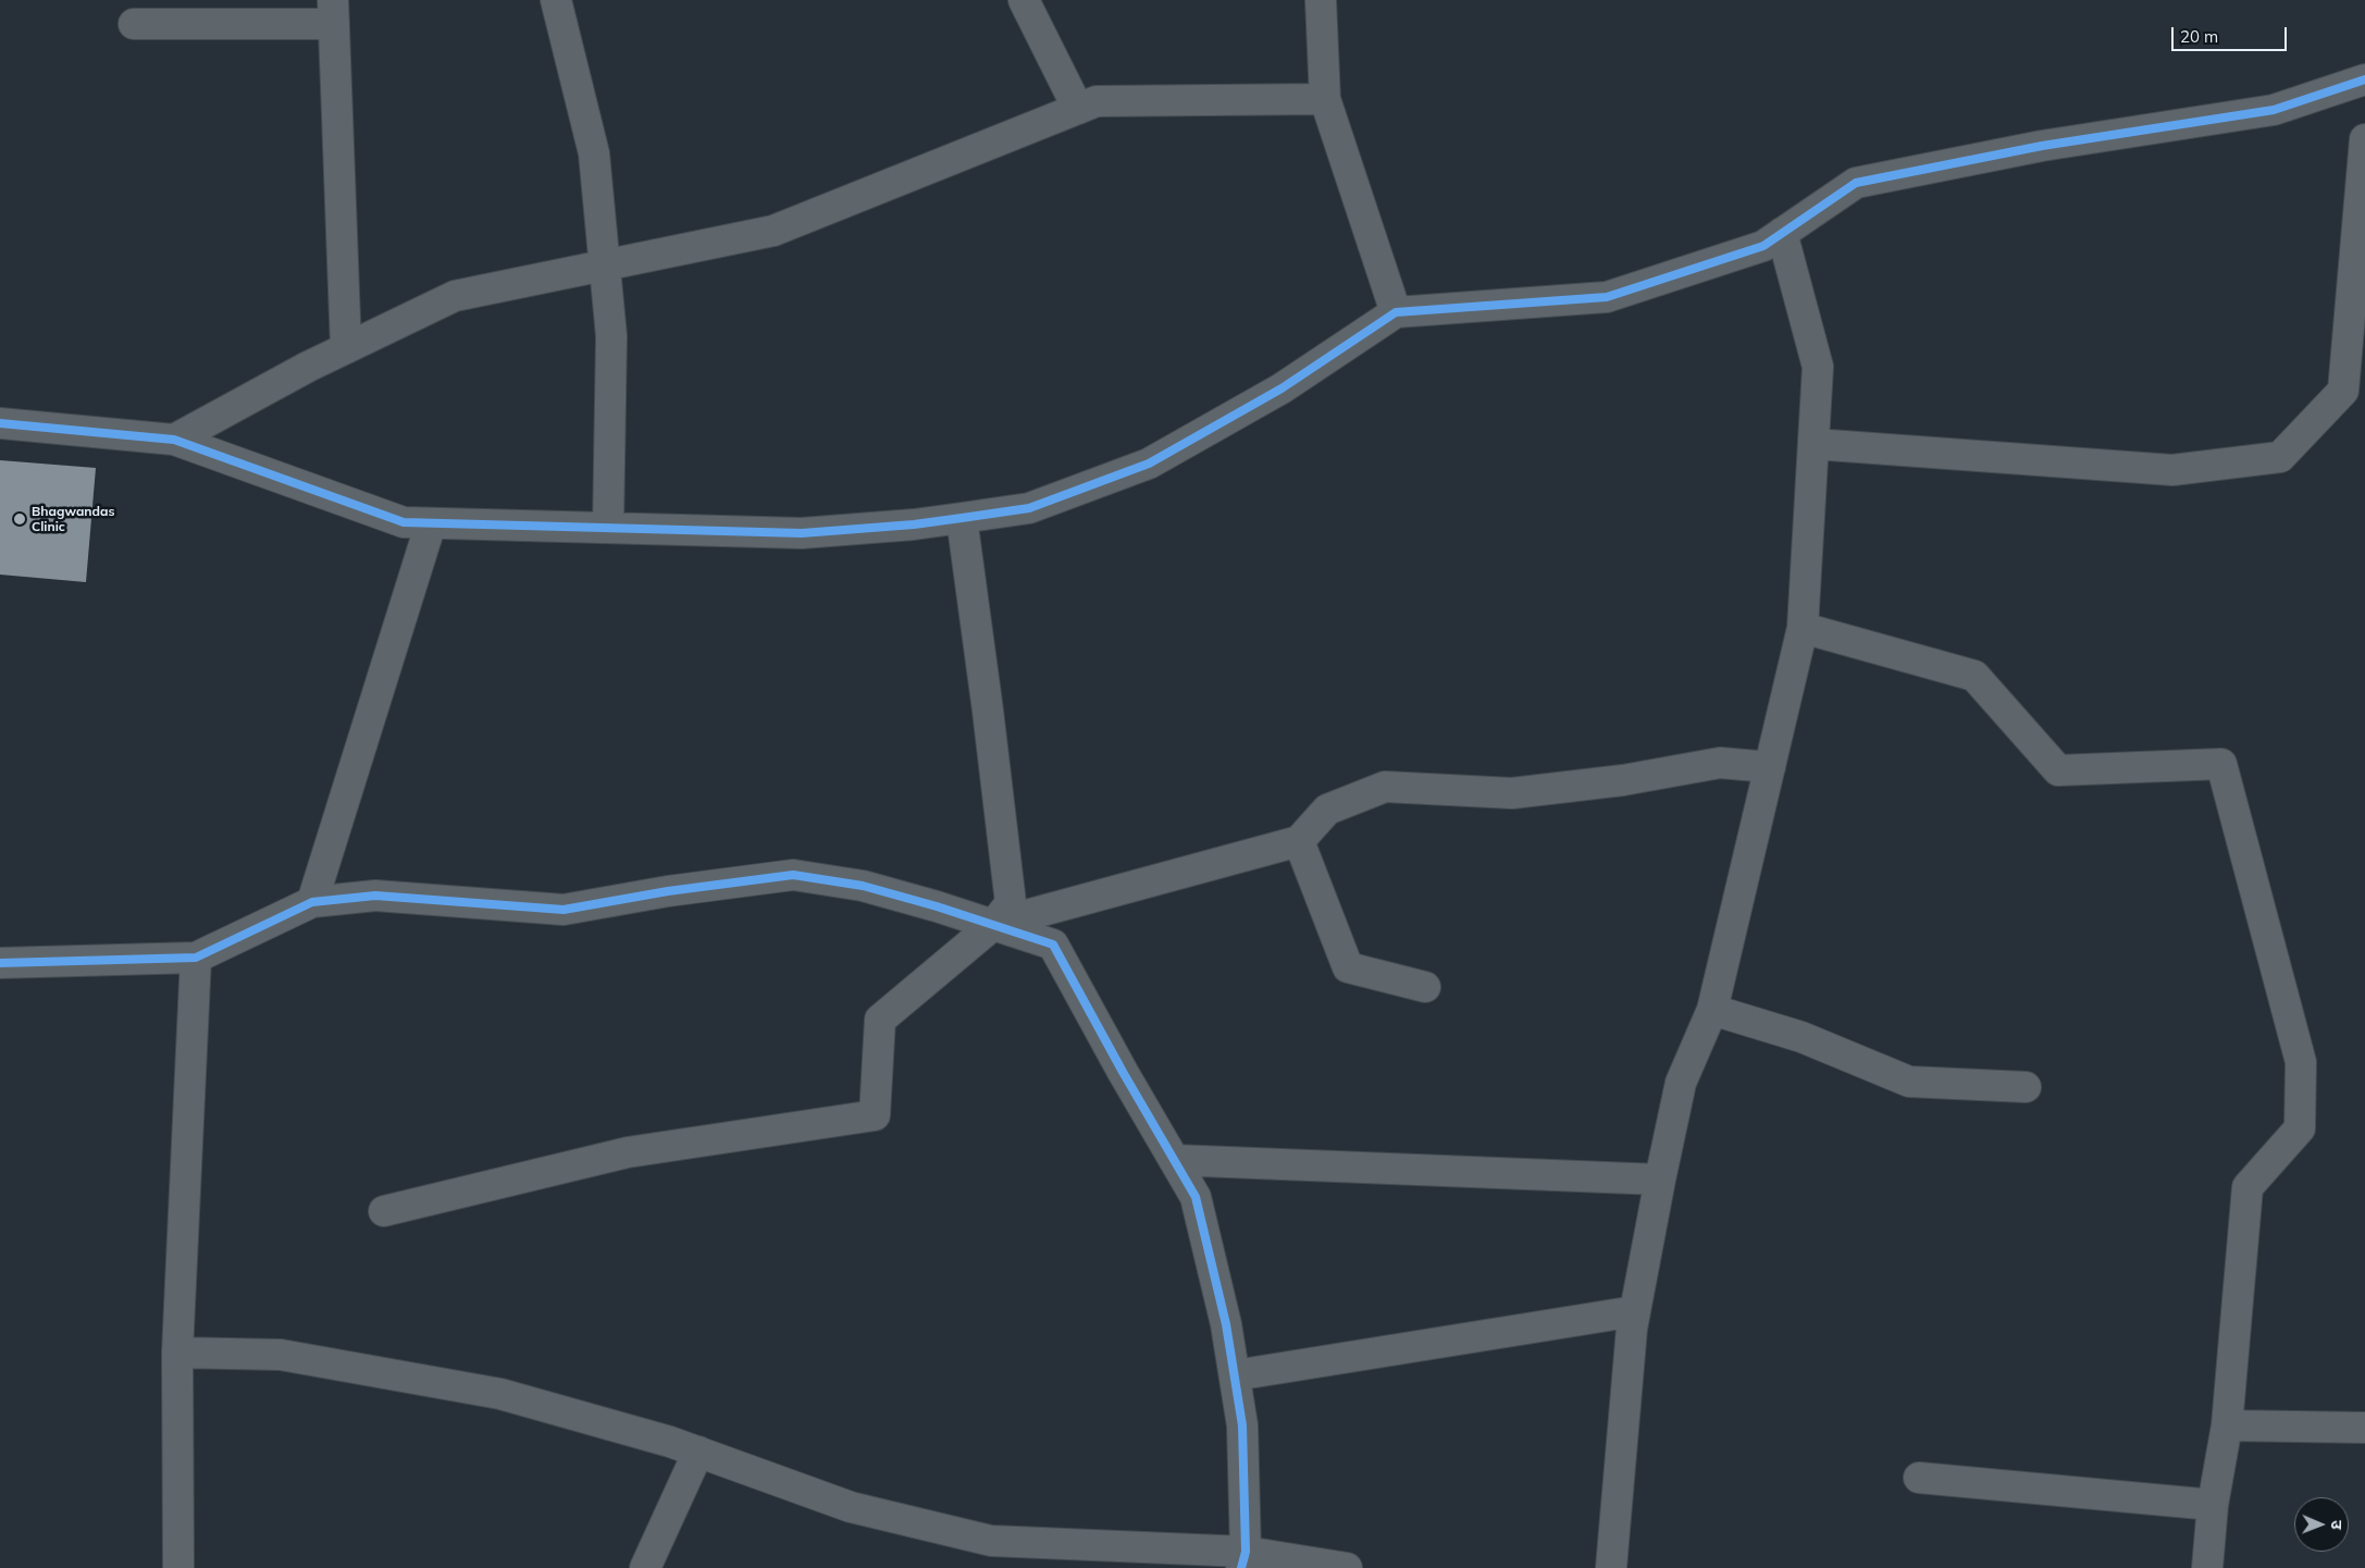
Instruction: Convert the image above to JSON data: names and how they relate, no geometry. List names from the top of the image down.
{
  "places": ["Bhagwandas Clinic"],
  "scale_bar": "20 m",
  "north": "right"
}
